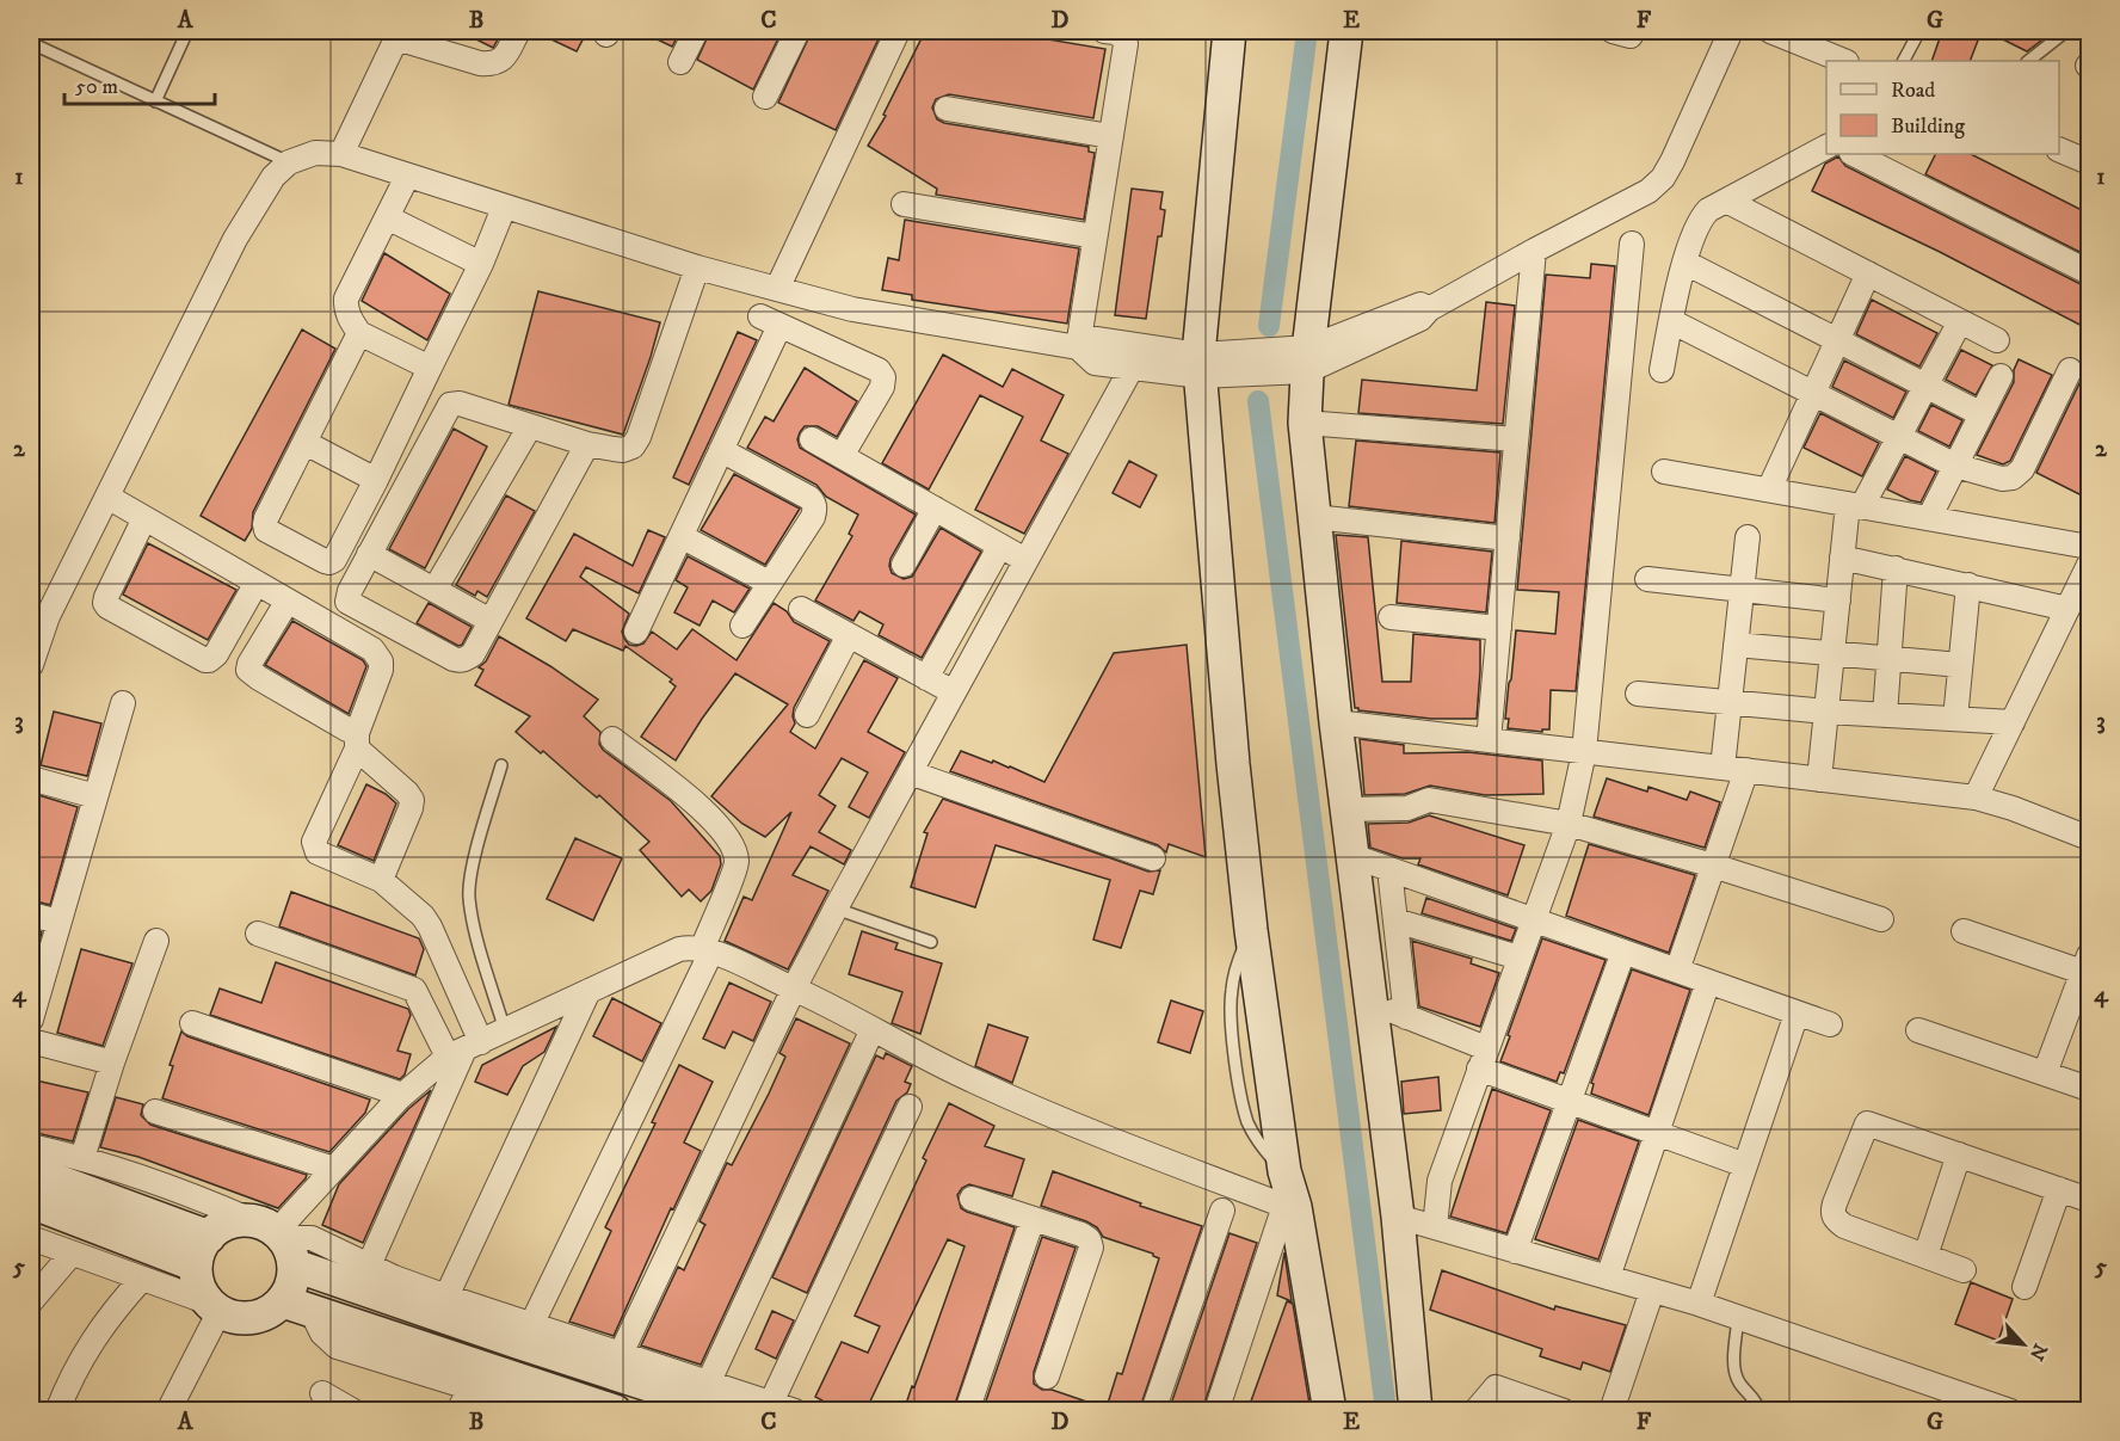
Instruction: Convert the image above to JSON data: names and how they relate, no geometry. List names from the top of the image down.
{
  "legend": ["Road", "Building"],
  "scale_bar": "50 m",
  "north": "bottom right",
  "grid": {
    "columns": [
      "A",
      "B",
      "C",
      "D",
      "E",
      "F",
      "G"
    ],
    "rows": [
      "1",
      "2",
      "3",
      "4",
      "5"
    ]
  }
}
